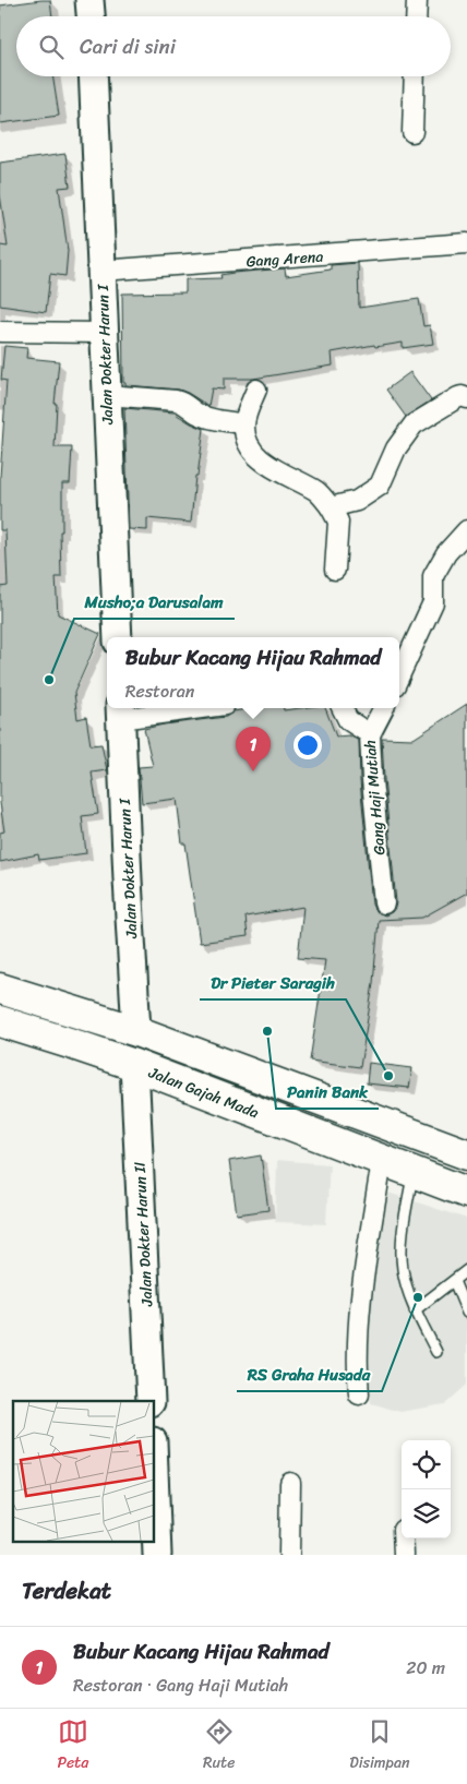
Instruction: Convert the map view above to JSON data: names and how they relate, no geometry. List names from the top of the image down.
{
  "streets": {
    "main road": ["Jalan Gajah Mada"],
    "street": [
      "Gang Arena",
      "Jalan Dokter Harun I",
      "Gang Haji Mutiah",
      "Jalan Dokter Harun II"
    ]
  },
  "crossings": [
    ["Gang Arena", "Jalan Dokter Harun I"],
    ["Jalan Gajah Mada", "Jalan Dokter Harun II"]
  ],
  "places": [
    "Musho;a Darusalam",
    "Panin Bank",
    "Dr Pieter Saragih",
    "RS Graha Husada"
  ],
  "page": {
    "search": "Cari di sini",
    "popup": ["Bubur Kacang Hijau Rahmad", "Restoran"],
    "pins": "1",
    "heading": "Terdekat",
    "list": [
      {
        "mark": "1",
        "name": "Bubur Kacang Hijau Rahmad",
        "note": "Restoran · Gang Haji Mutiah",
        "value": "20 m"
      }
    ],
    "nav": ["Peta", "Rute", "Disimpan"]
  }
}
